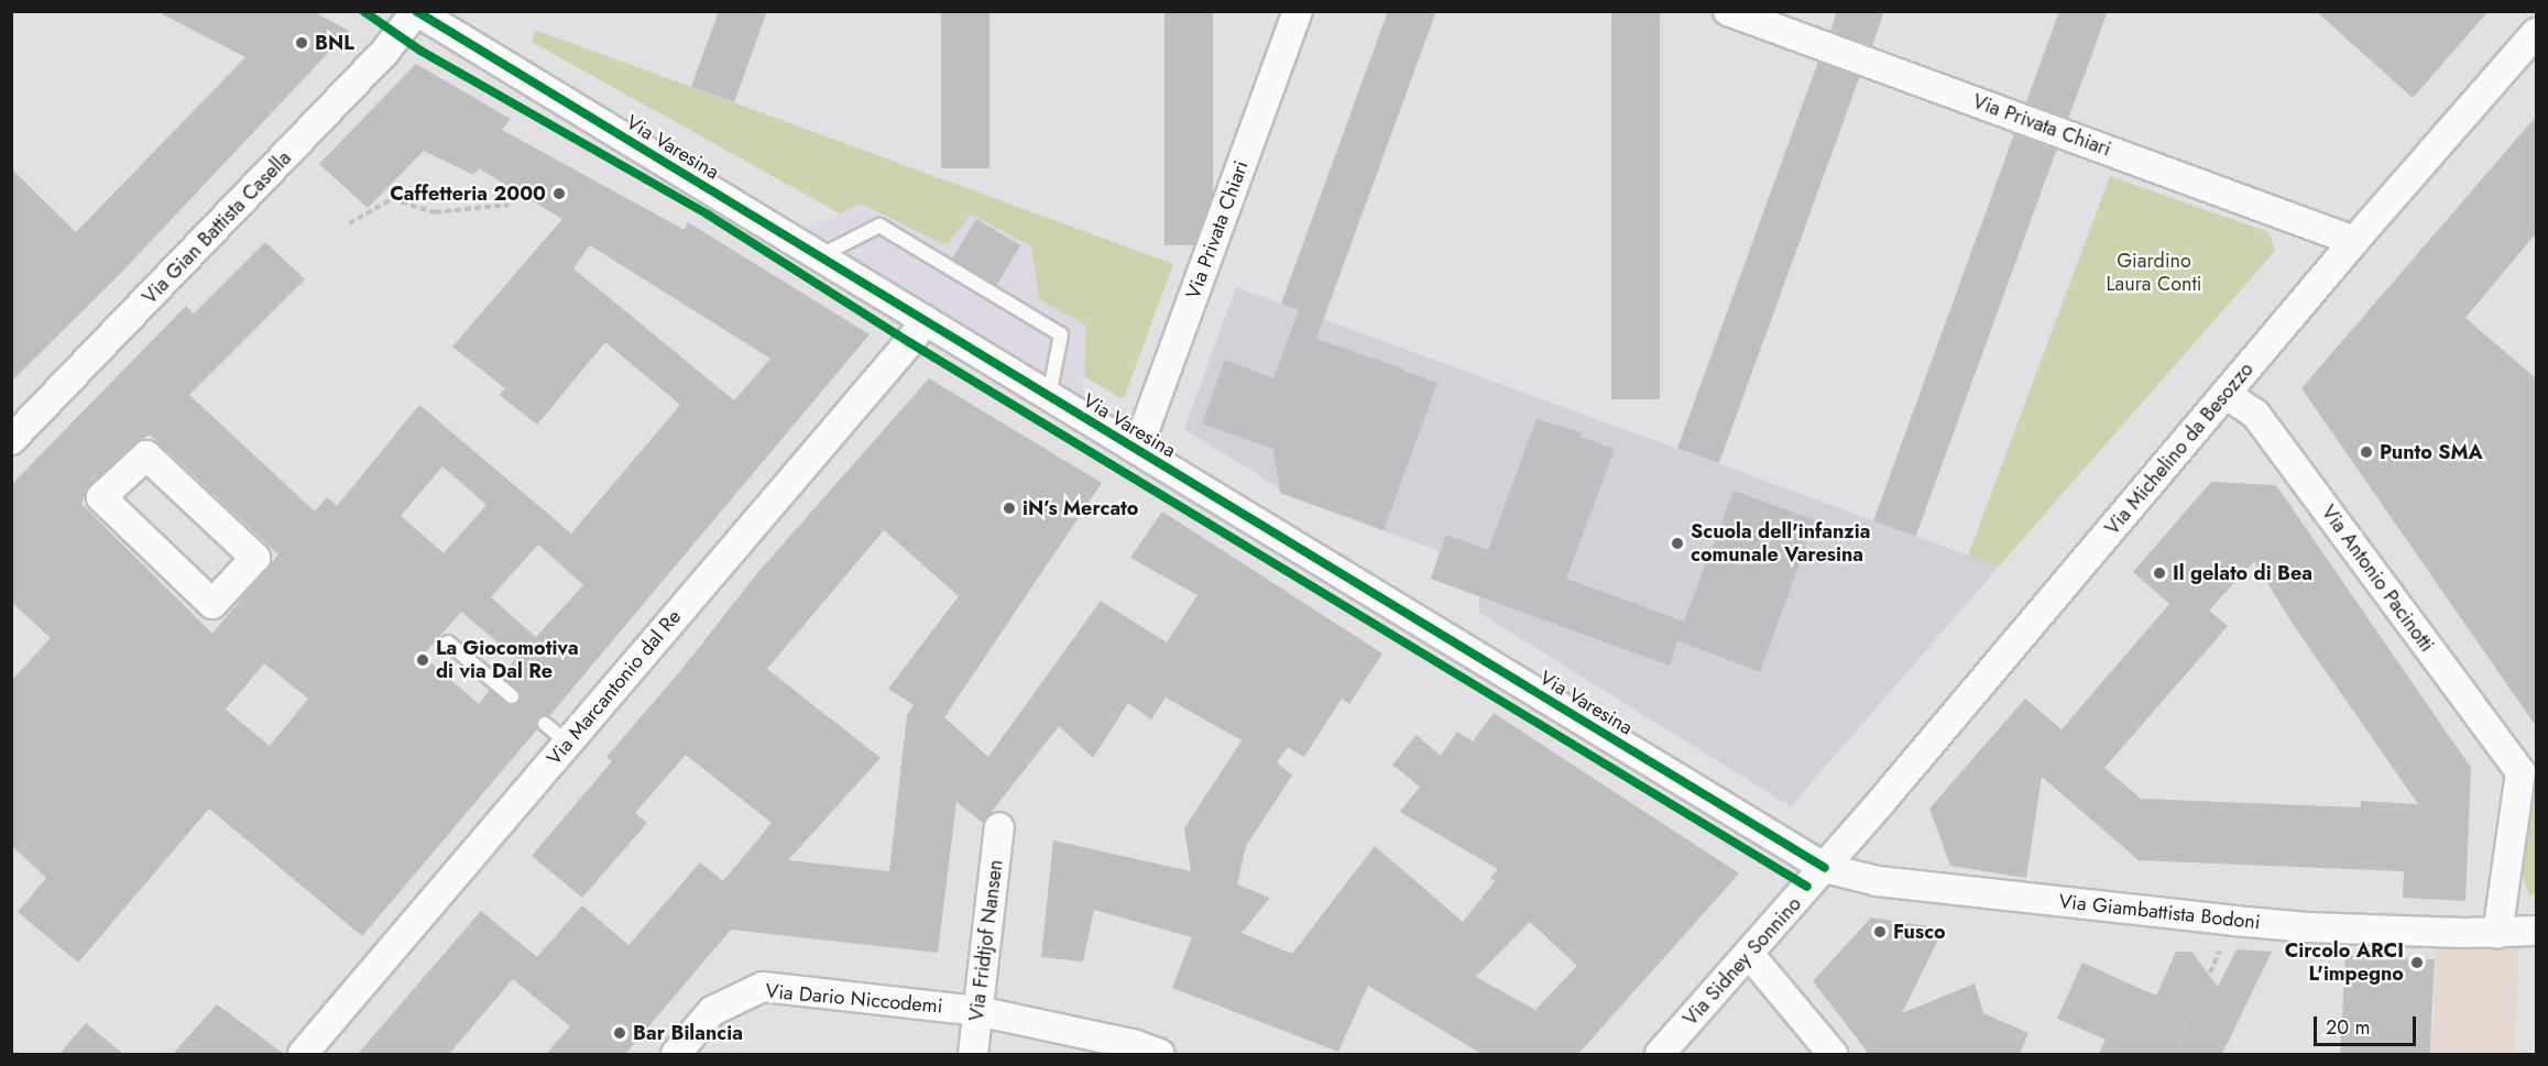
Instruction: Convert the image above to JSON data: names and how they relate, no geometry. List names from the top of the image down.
{
  "streets": {
    "street": [
      "Via Privata Chiari",
      "Via Varesina",
      "Via Gian Battista Casella",
      "Via Michelino da Besozzo",
      "Via Antonio Pacinotti",
      "Via Marcantonio dal Re",
      "Via Giambattista Bodoni",
      "Via Fridtjof Nansen",
      "Via Sidney Sonnino",
      "Via Dario Niccodemi"
    ]
  },
  "crossings": [
    ["Via Privata Chiari", "Via Varesina"],
    ["Via Privata Chiari", "Via Michelino da Besozzo"],
    ["Via Varesina", "Via Gian Battista Casella"],
    ["Via Varesina", "Via Michelino da Besozzo"],
    ["Via Varesina", "Via Marcantonio dal Re"],
    ["Via Varesina", "Via Giambattista Bodoni"],
    ["Via Varesina", "Via Sidney Sonnino"],
    ["Via Michelino da Besozzo", "Via Antonio Pacinotti"],
    ["Via Michelino da Besozzo", "Via Giambattista Bodoni"],
    ["Via Michelino da Besozzo", "Via Sidney Sonnino"],
    ["Via Antonio Pacinotti", "Via Giambattista Bodoni"],
    ["Via Giambattista Bodoni", "Via Sidney Sonnino"],
    ["Via Fridtjof Nansen", "Via Dario Niccodemi"]
  ],
  "parks": ["Giardino Laura Conti"],
  "places": [
    "BNL",
    "Caffetteria 2000",
    "Punto SMA",
    "iN’s Mercato",
    "Scuola dell'infanzia comunale Varesina",
    "Il gelato di Bea",
    "La Giocomotiva di via Dal Re",
    "Fusco",
    "Circolo ARCI L'impegno",
    "Bar Bilancia"
  ],
  "scale_bar": "20 m"
}
